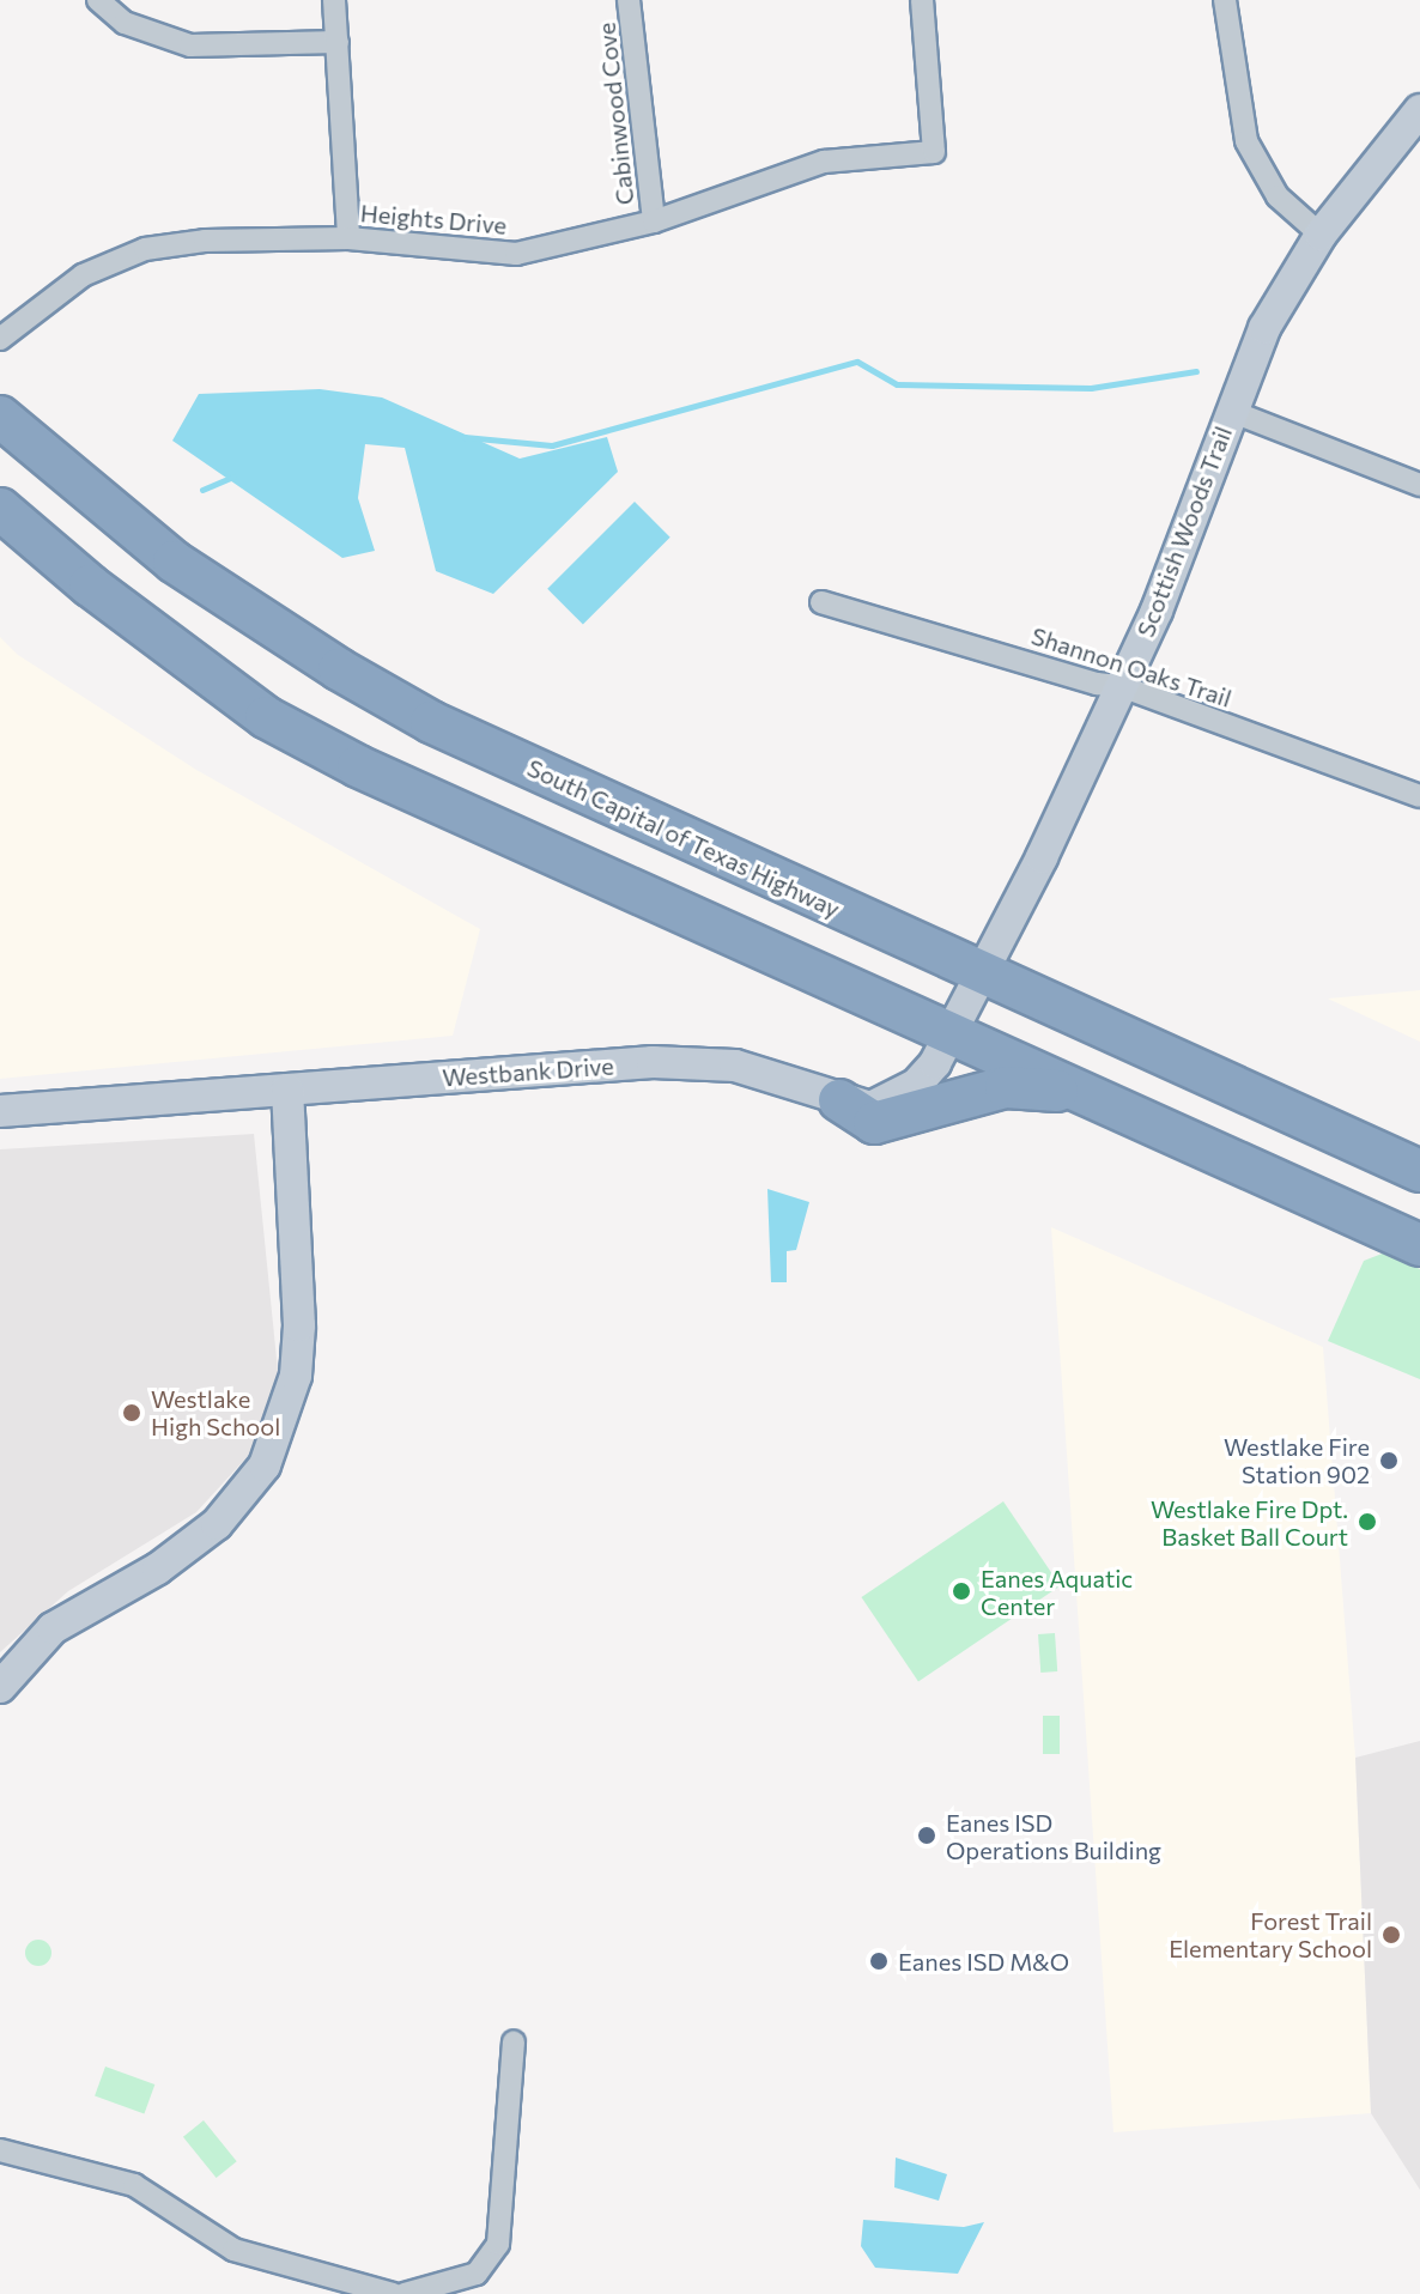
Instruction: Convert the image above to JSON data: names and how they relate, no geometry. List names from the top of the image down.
{
  "streets": {
    "highway": ["South Capital of Texas Highway"],
    "street": [
      "Cabinwood Cove",
      "Heights Drive",
      "Scottish Woods Trail",
      "Shannon Oaks Trail",
      "Westbank Drive"
    ]
  },
  "crossings": [
    ["Cabinwood Cove", "Heights Drive"],
    ["Scottish Woods Trail", "Shannon Oaks Trail"],
    ["Scottish Woods Trail", "South Capital of Texas Highway"],
    ["Scottish Woods Trail", "Westbank Drive"],
    ["South Capital of Texas Highway", "Westbank Drive"]
  ],
  "places": [
    "Westlake High School",
    "Westlake Fire Station 902",
    "Westlake Fire Dpt. Basket Ball Court",
    "Eanes Aquatic Center",
    "Eanes ISD Operations Building",
    "Forest Trail Elementary School",
    "Eanes ISD M&O"
  ]
}
